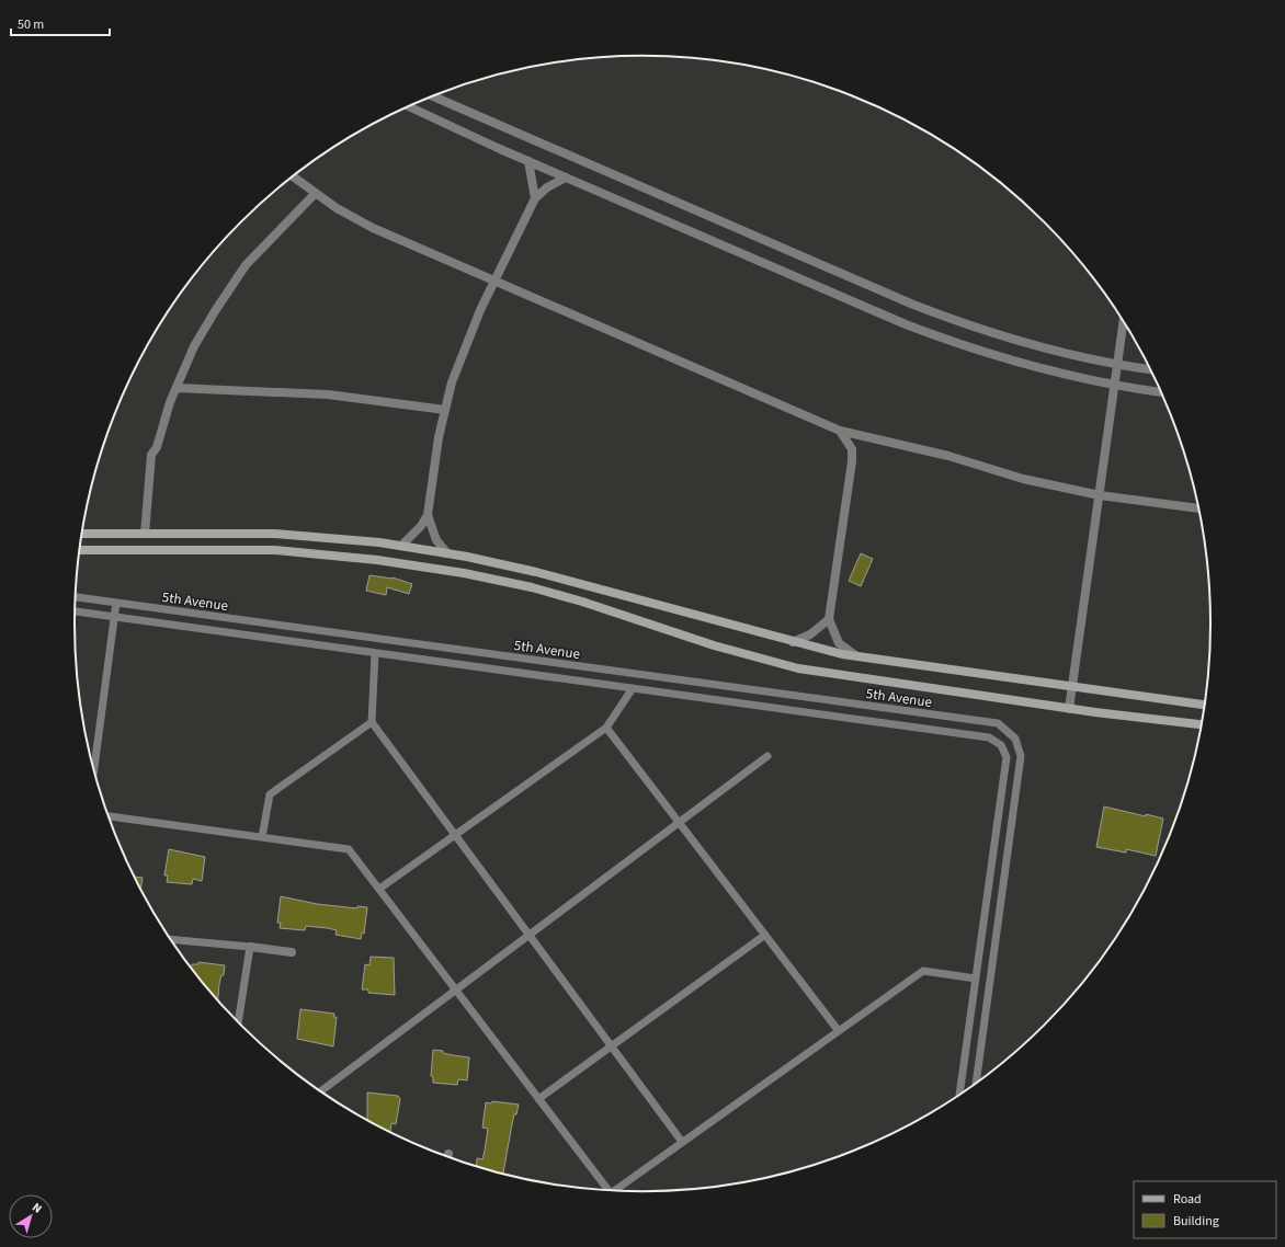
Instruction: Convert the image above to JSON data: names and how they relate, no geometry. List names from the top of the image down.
{
  "streets": {
    "lane": ["5th Avenue"]
  },
  "legend": ["Road", "Building"],
  "scale_bar": "50 m",
  "north": "top right"
}
